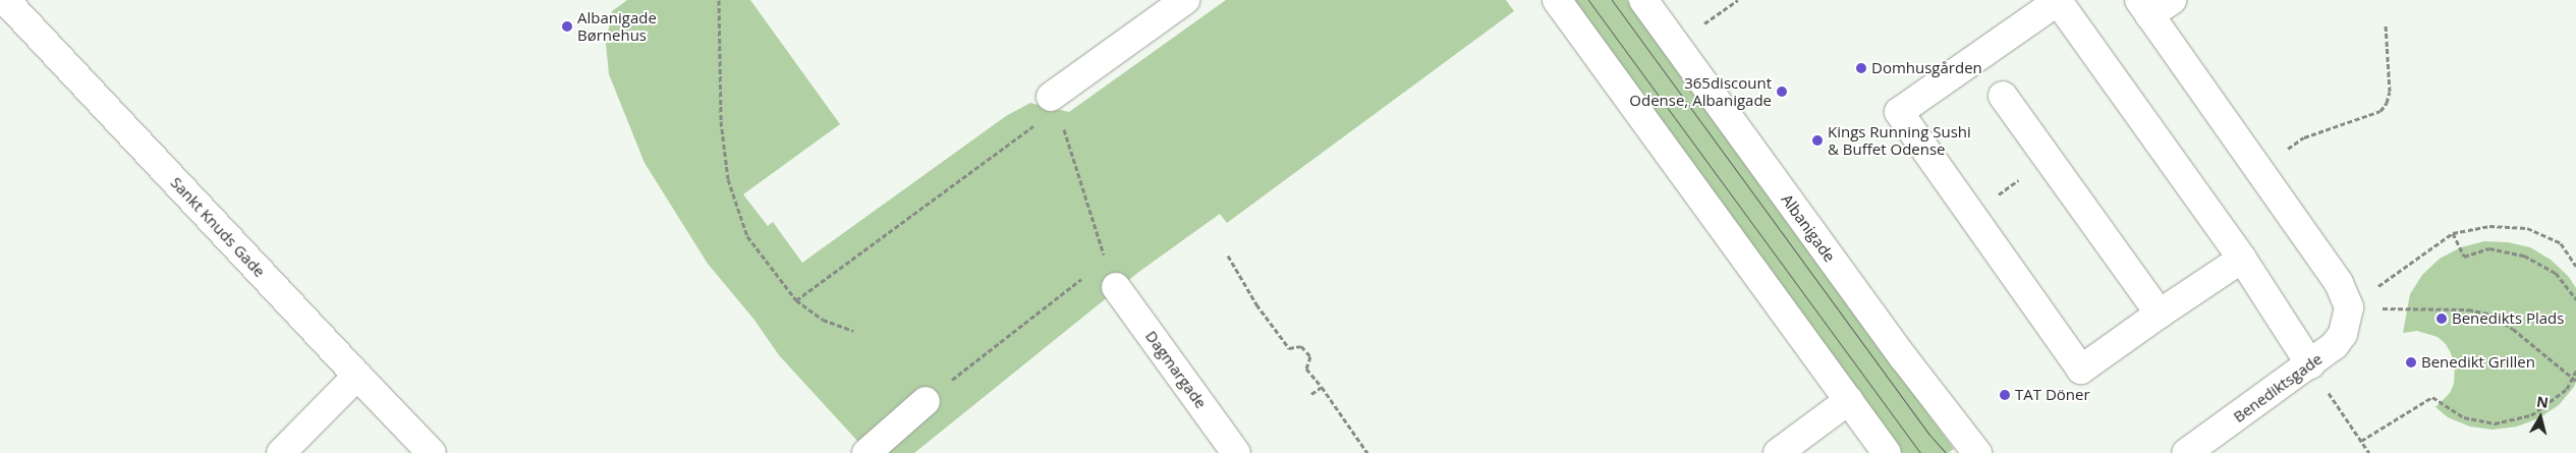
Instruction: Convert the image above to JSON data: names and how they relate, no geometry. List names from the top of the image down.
{
  "streets": {
    "street": [
      "Sankt Knuds Gade",
      "Albanigade",
      "Dagmargade",
      "Benediktsgade"
    ]
  },
  "places": [
    "Albanigade Børnehus",
    "Domhusgården",
    "365discount Odense, Albanigade",
    "Kings Running Sushi & Buffet Odense",
    "Benedikts Plads",
    "Benedikt Grillen",
    "TAT Döner"
  ],
  "north": "top"
}
